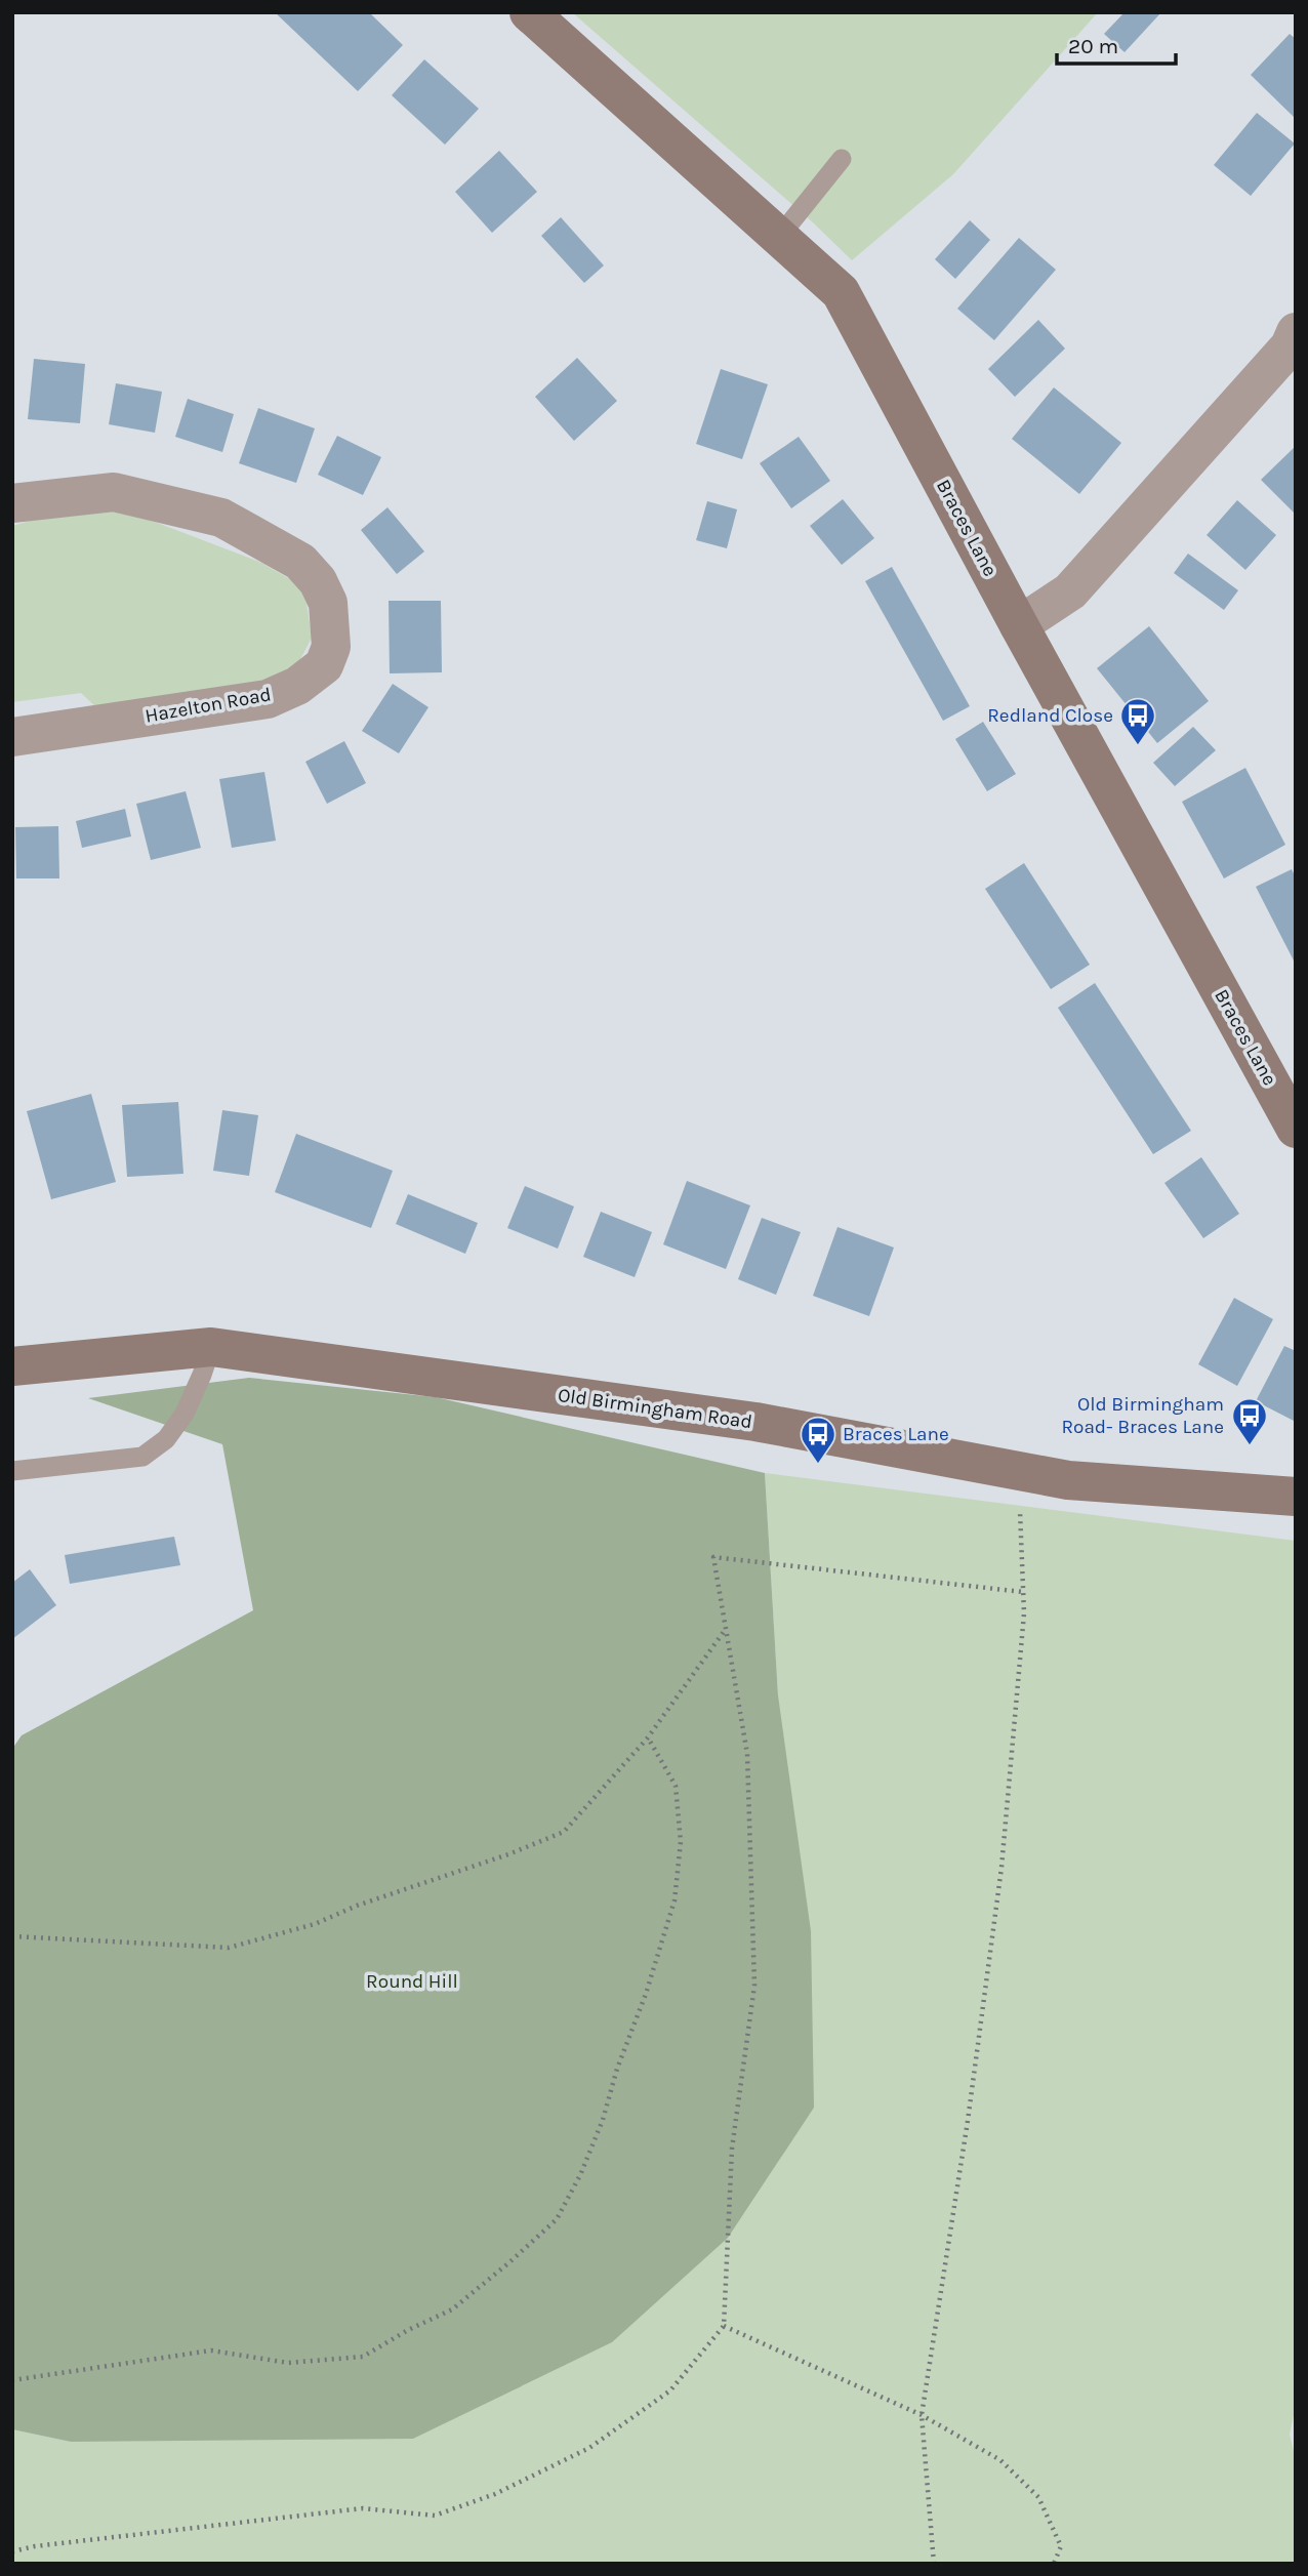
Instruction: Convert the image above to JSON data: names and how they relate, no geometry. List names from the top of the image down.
{
  "streets": {
    "street": ["Braces Lane", "Hazelton Road", "Old Birmingham Road"]
  },
  "parks": ["Round Hill"],
  "places": {
    "bus stop": ["Redland Close", "Old Birmingham Road- Braces Lane", "Braces Lane"]
  },
  "scale_bar": "20 m"
}
